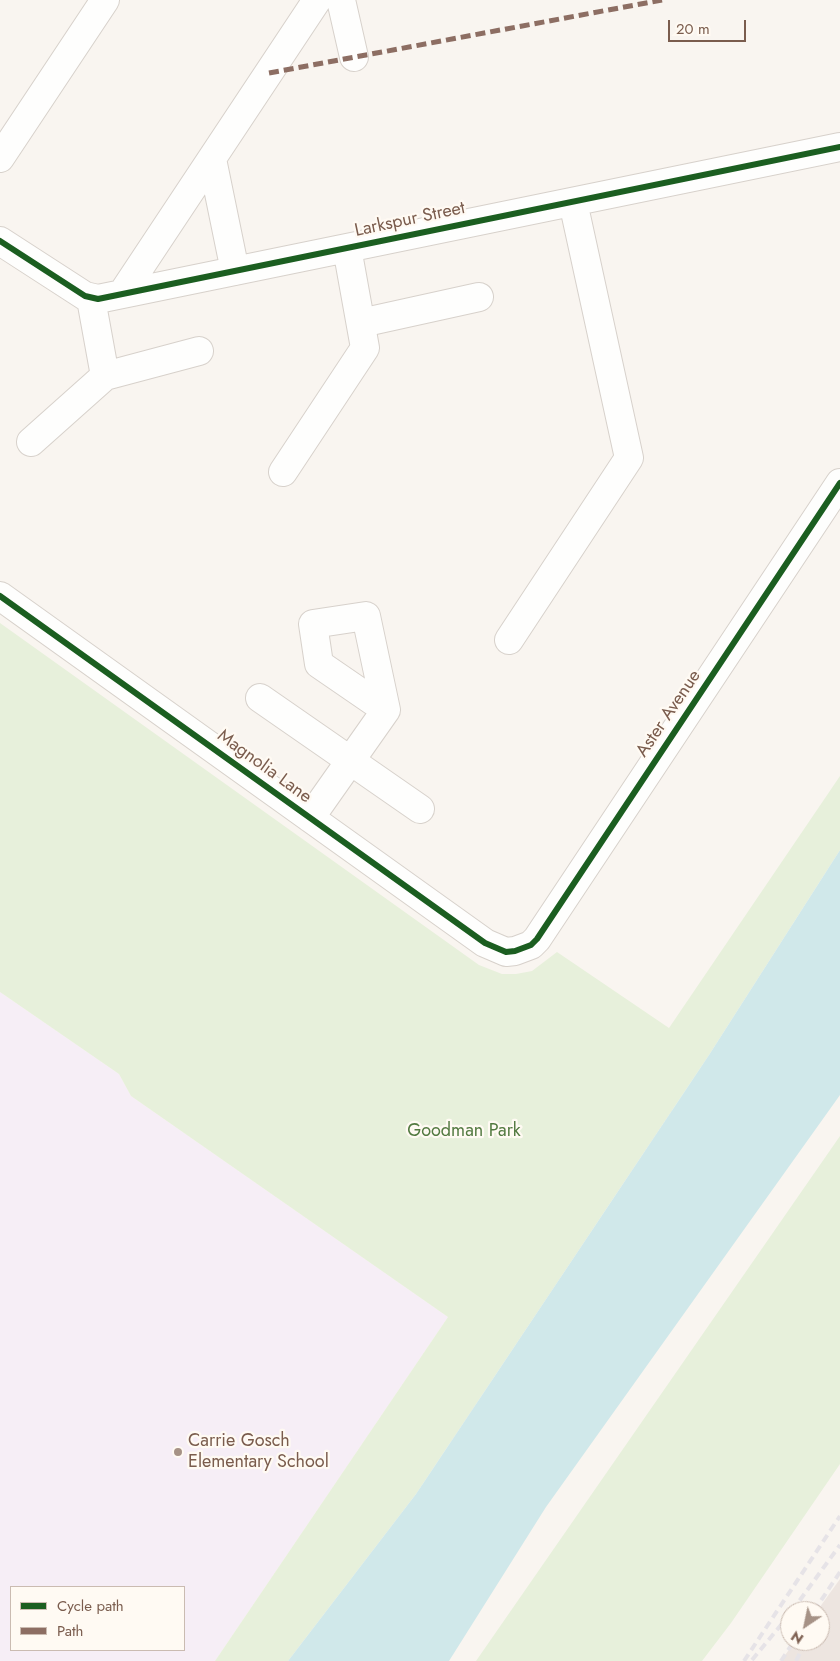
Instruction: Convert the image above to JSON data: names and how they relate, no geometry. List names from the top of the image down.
{
  "streets": {
    "street": ["Larkspur Street", "Aster Avenue", "Magnolia Lane"]
  },
  "crossings": [
    ["Aster Avenue", "Magnolia Lane"]
  ],
  "parks": ["Goodman Park"],
  "places": ["Carrie Gosch Elementary School"],
  "legend": ["Cycle path", "Path"],
  "scale_bar": "20 m",
  "north": "bottom left"
}
